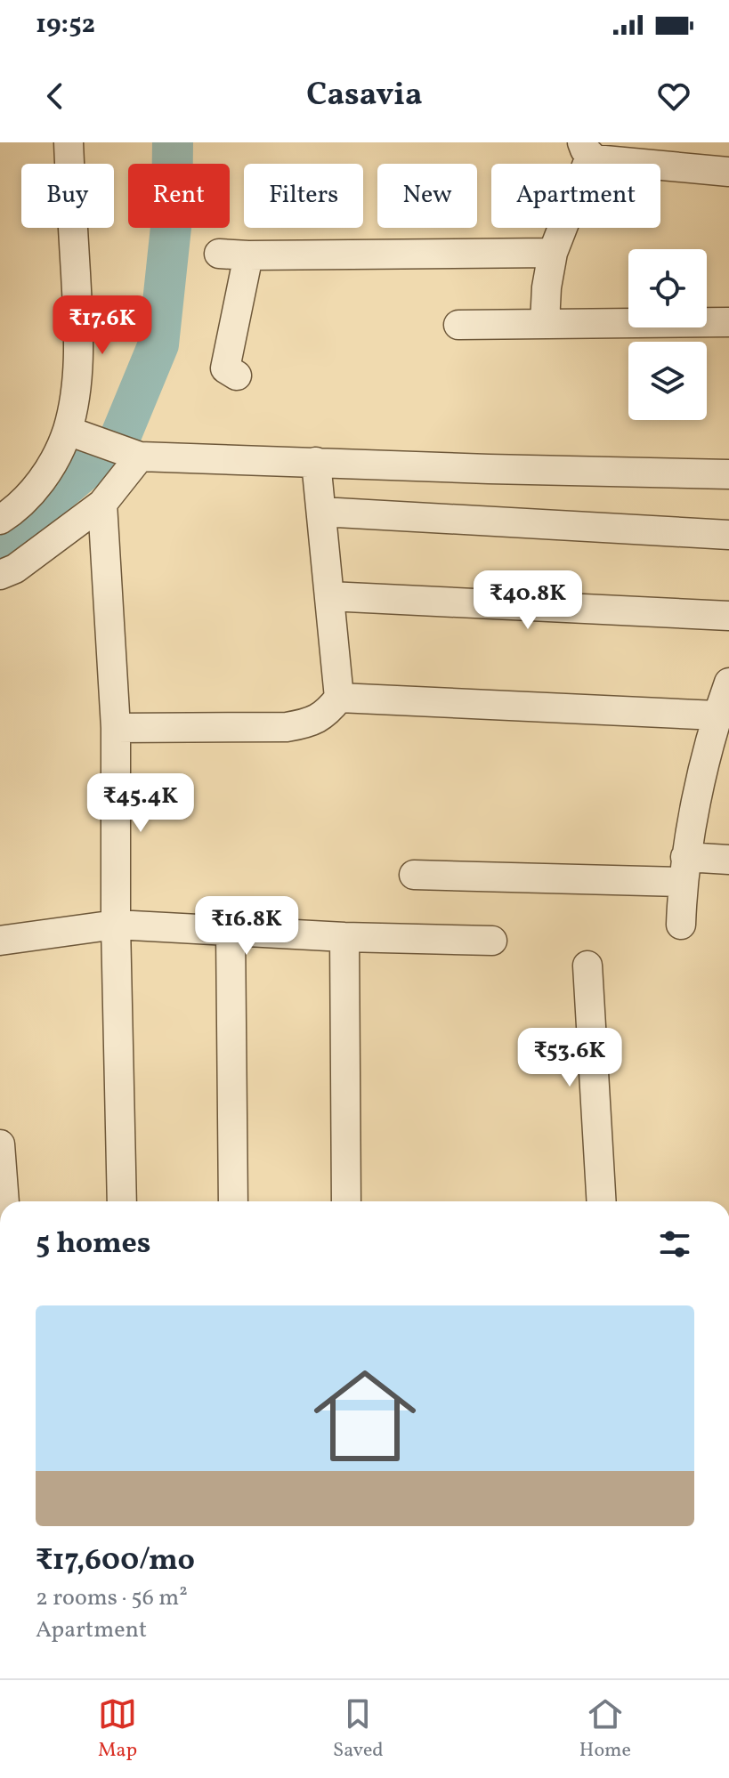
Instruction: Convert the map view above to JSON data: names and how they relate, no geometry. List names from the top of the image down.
{
  "page": {
    "status": "19:52",
    "header": "Casavia",
    "chip": [
      "Buy",
      "Rent",
      "Filters",
      "New",
      "Apartment"
    ],
    "price": [
      "₹17.6K",
      "₹40.8K",
      "₹45.4K",
      "₹16.8K",
      "₹53.6K"
    ],
    "heading": "5 homes",
    "list": [
      {
        "name": "₹17,600/mo",
        "note": "2 rooms · 56 m² · Apartment"
      }
    ],
    "tabs": ["Map", "Saved", "Home"]
  }
}
